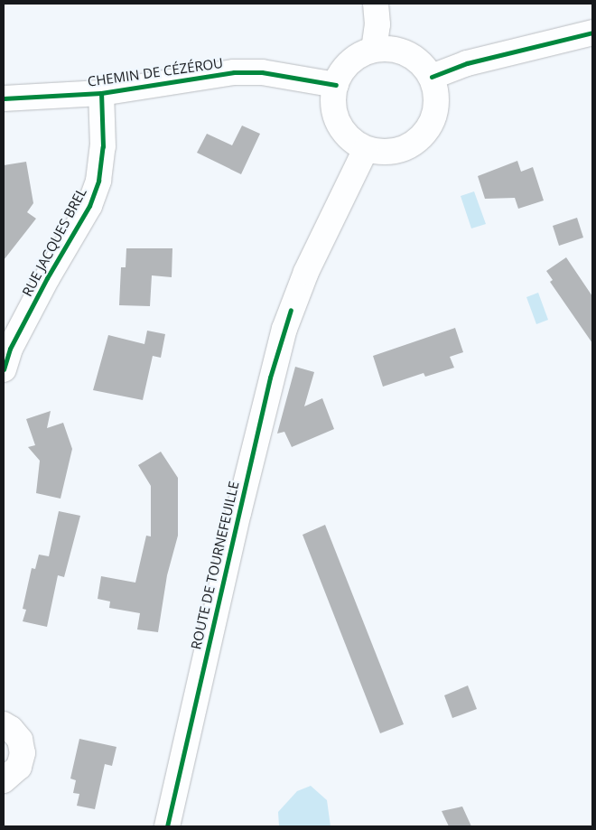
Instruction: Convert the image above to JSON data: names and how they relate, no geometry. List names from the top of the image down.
{
  "streets": {
    "street": ["CHEMIN DE CÉZÉROU", "RUE JACQUES BREL", "ROUTE DE TOURNEFEUILLE"]
  },
  "crossings": [
    ["CHEMIN DE CÉZÉROU", "RUE JACQUES BREL"],
    ["CHEMIN DE CÉZÉROU", "ROUTE DE TOURNEFEUILLE"]
  ]
}
